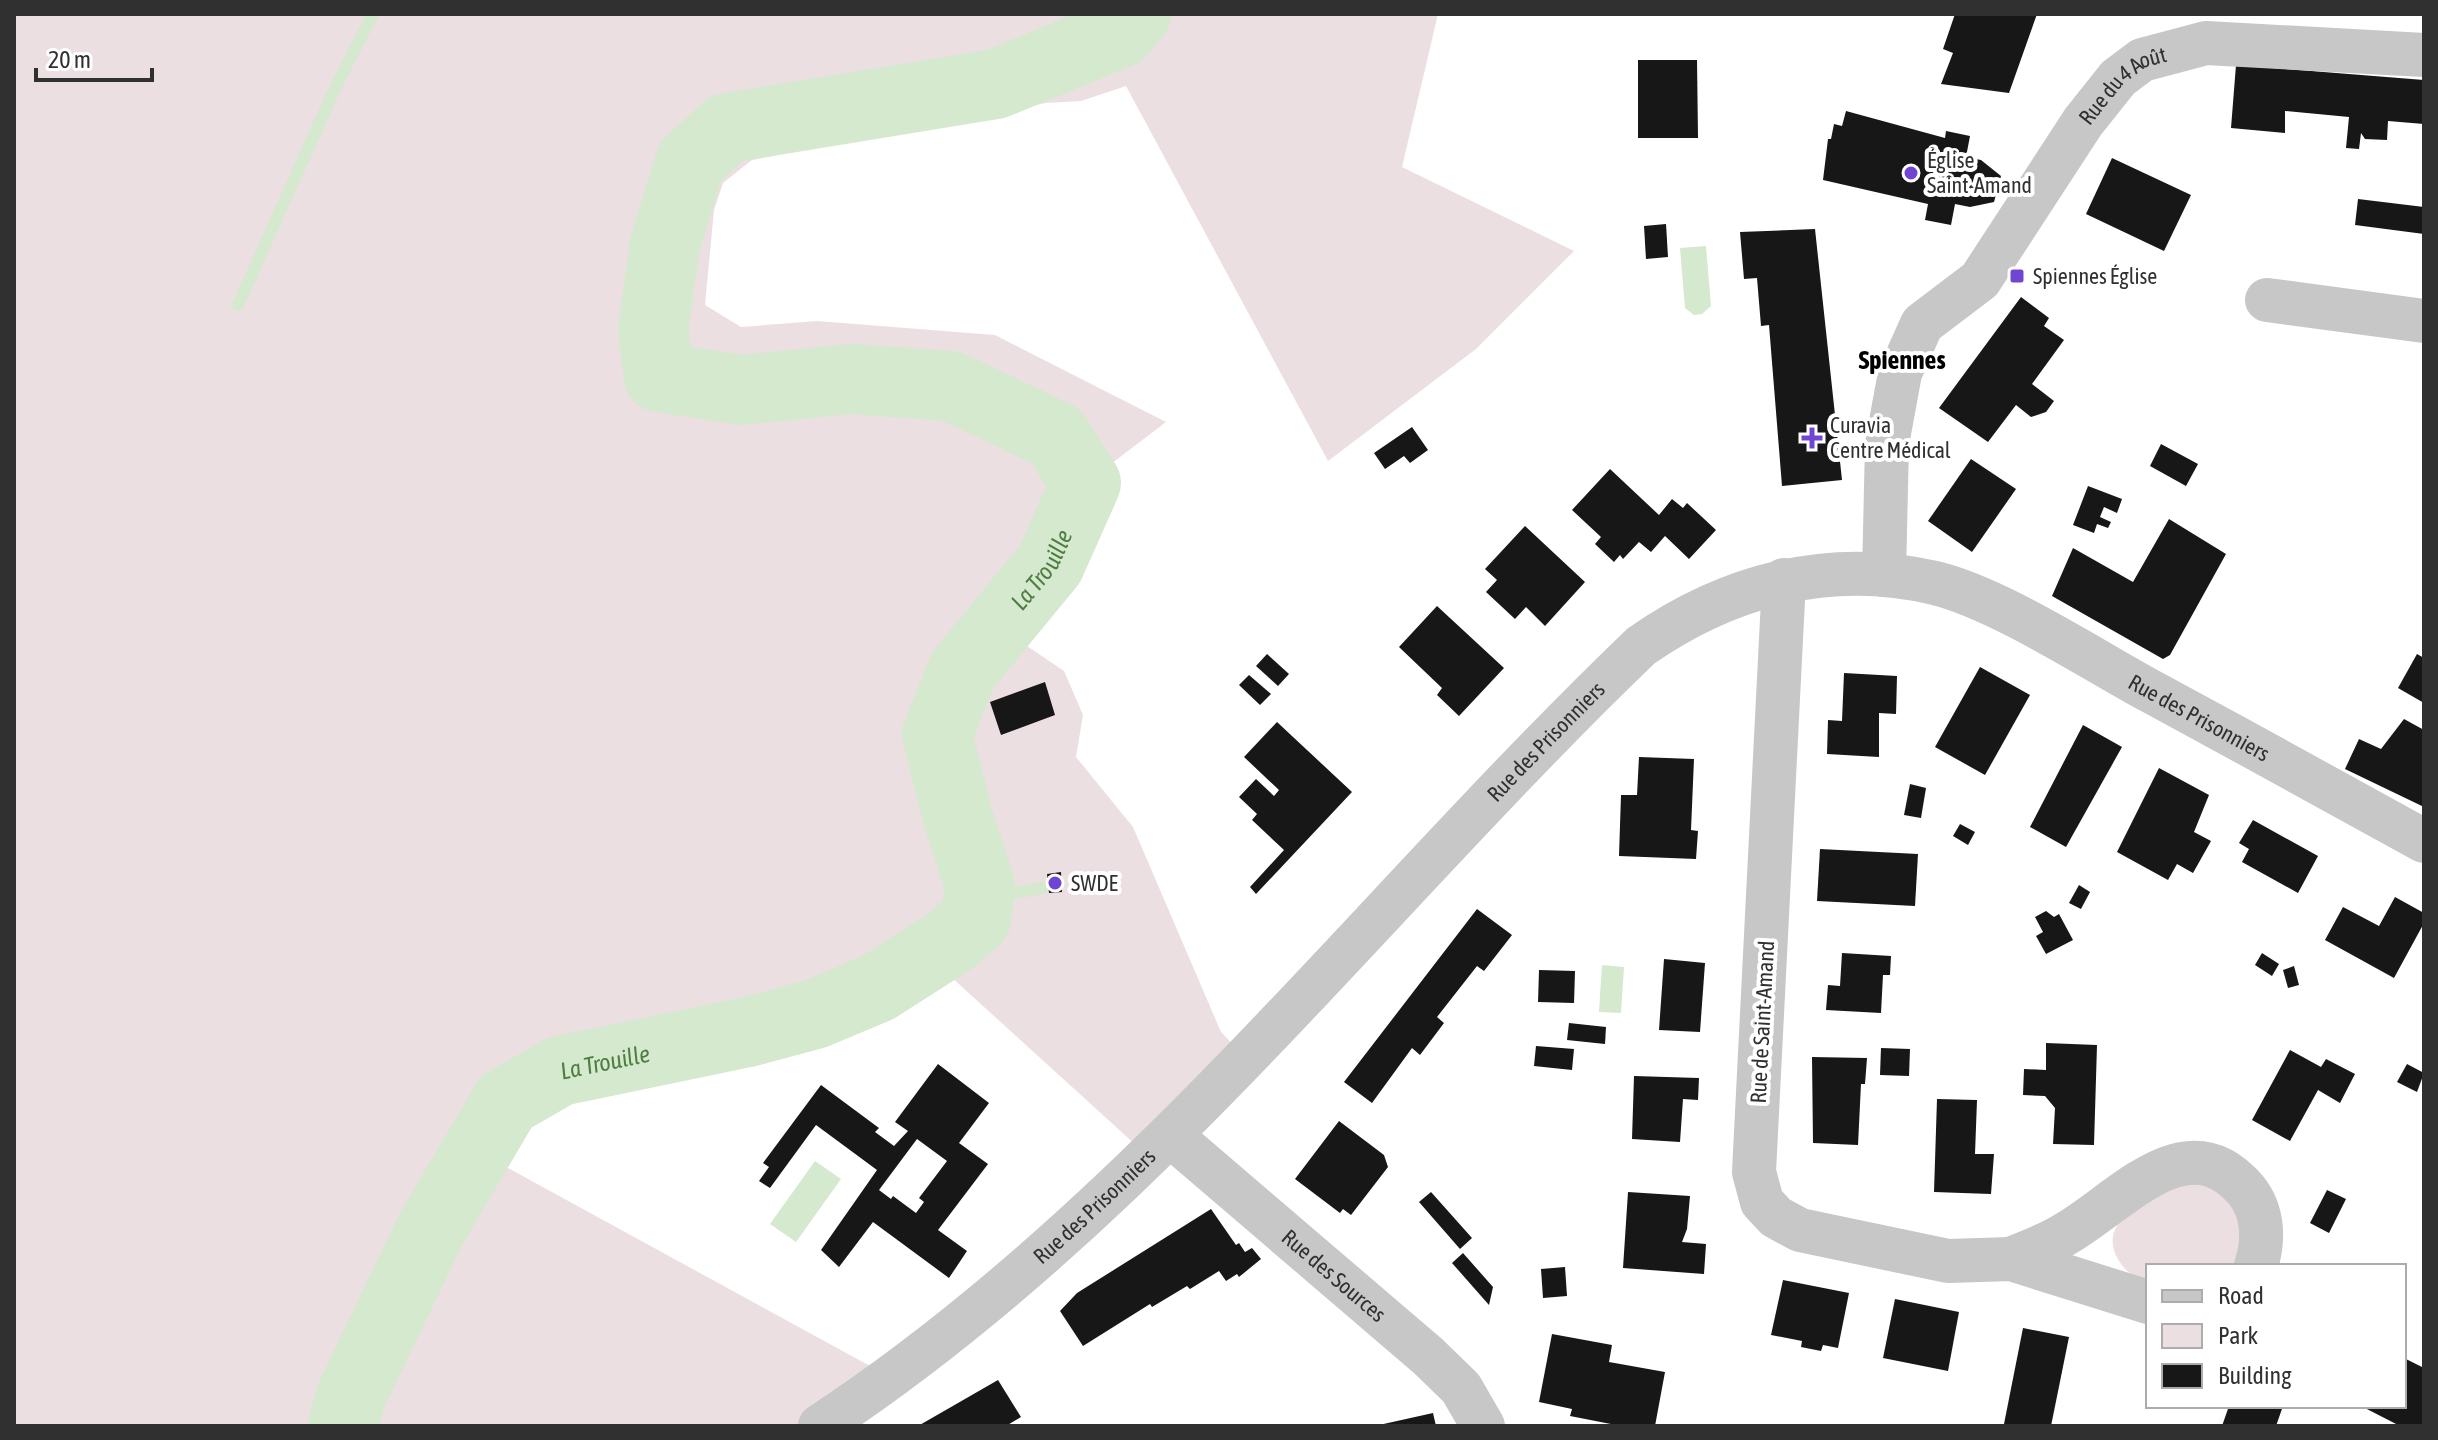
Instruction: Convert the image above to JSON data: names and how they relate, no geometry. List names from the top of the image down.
{
  "streets": {
    "street": [
      "Rue du 4 Août",
      "Rue des Prisonniers",
      "Rue de Saint-Amand",
      "Rue des Sources"
    ]
  },
  "crossings": [
    ["Rue du 4 Août", "Rue des Prisonniers"],
    ["Rue des Prisonniers", "Rue de Saint-Amand"],
    ["Rue des Prisonniers", "Rue des Sources"]
  ],
  "districts": ["Spiennes"],
  "water": ["La Trouille"],
  "places": {
    "other": ["Église Saint-Amand", "SWDE"],
    "transit": ["Spiennes Église"],
    "health": ["Curavia Centre Médical"]
  },
  "legend": ["Road", "Park", "Building"],
  "scale_bar": "20 m"
}
